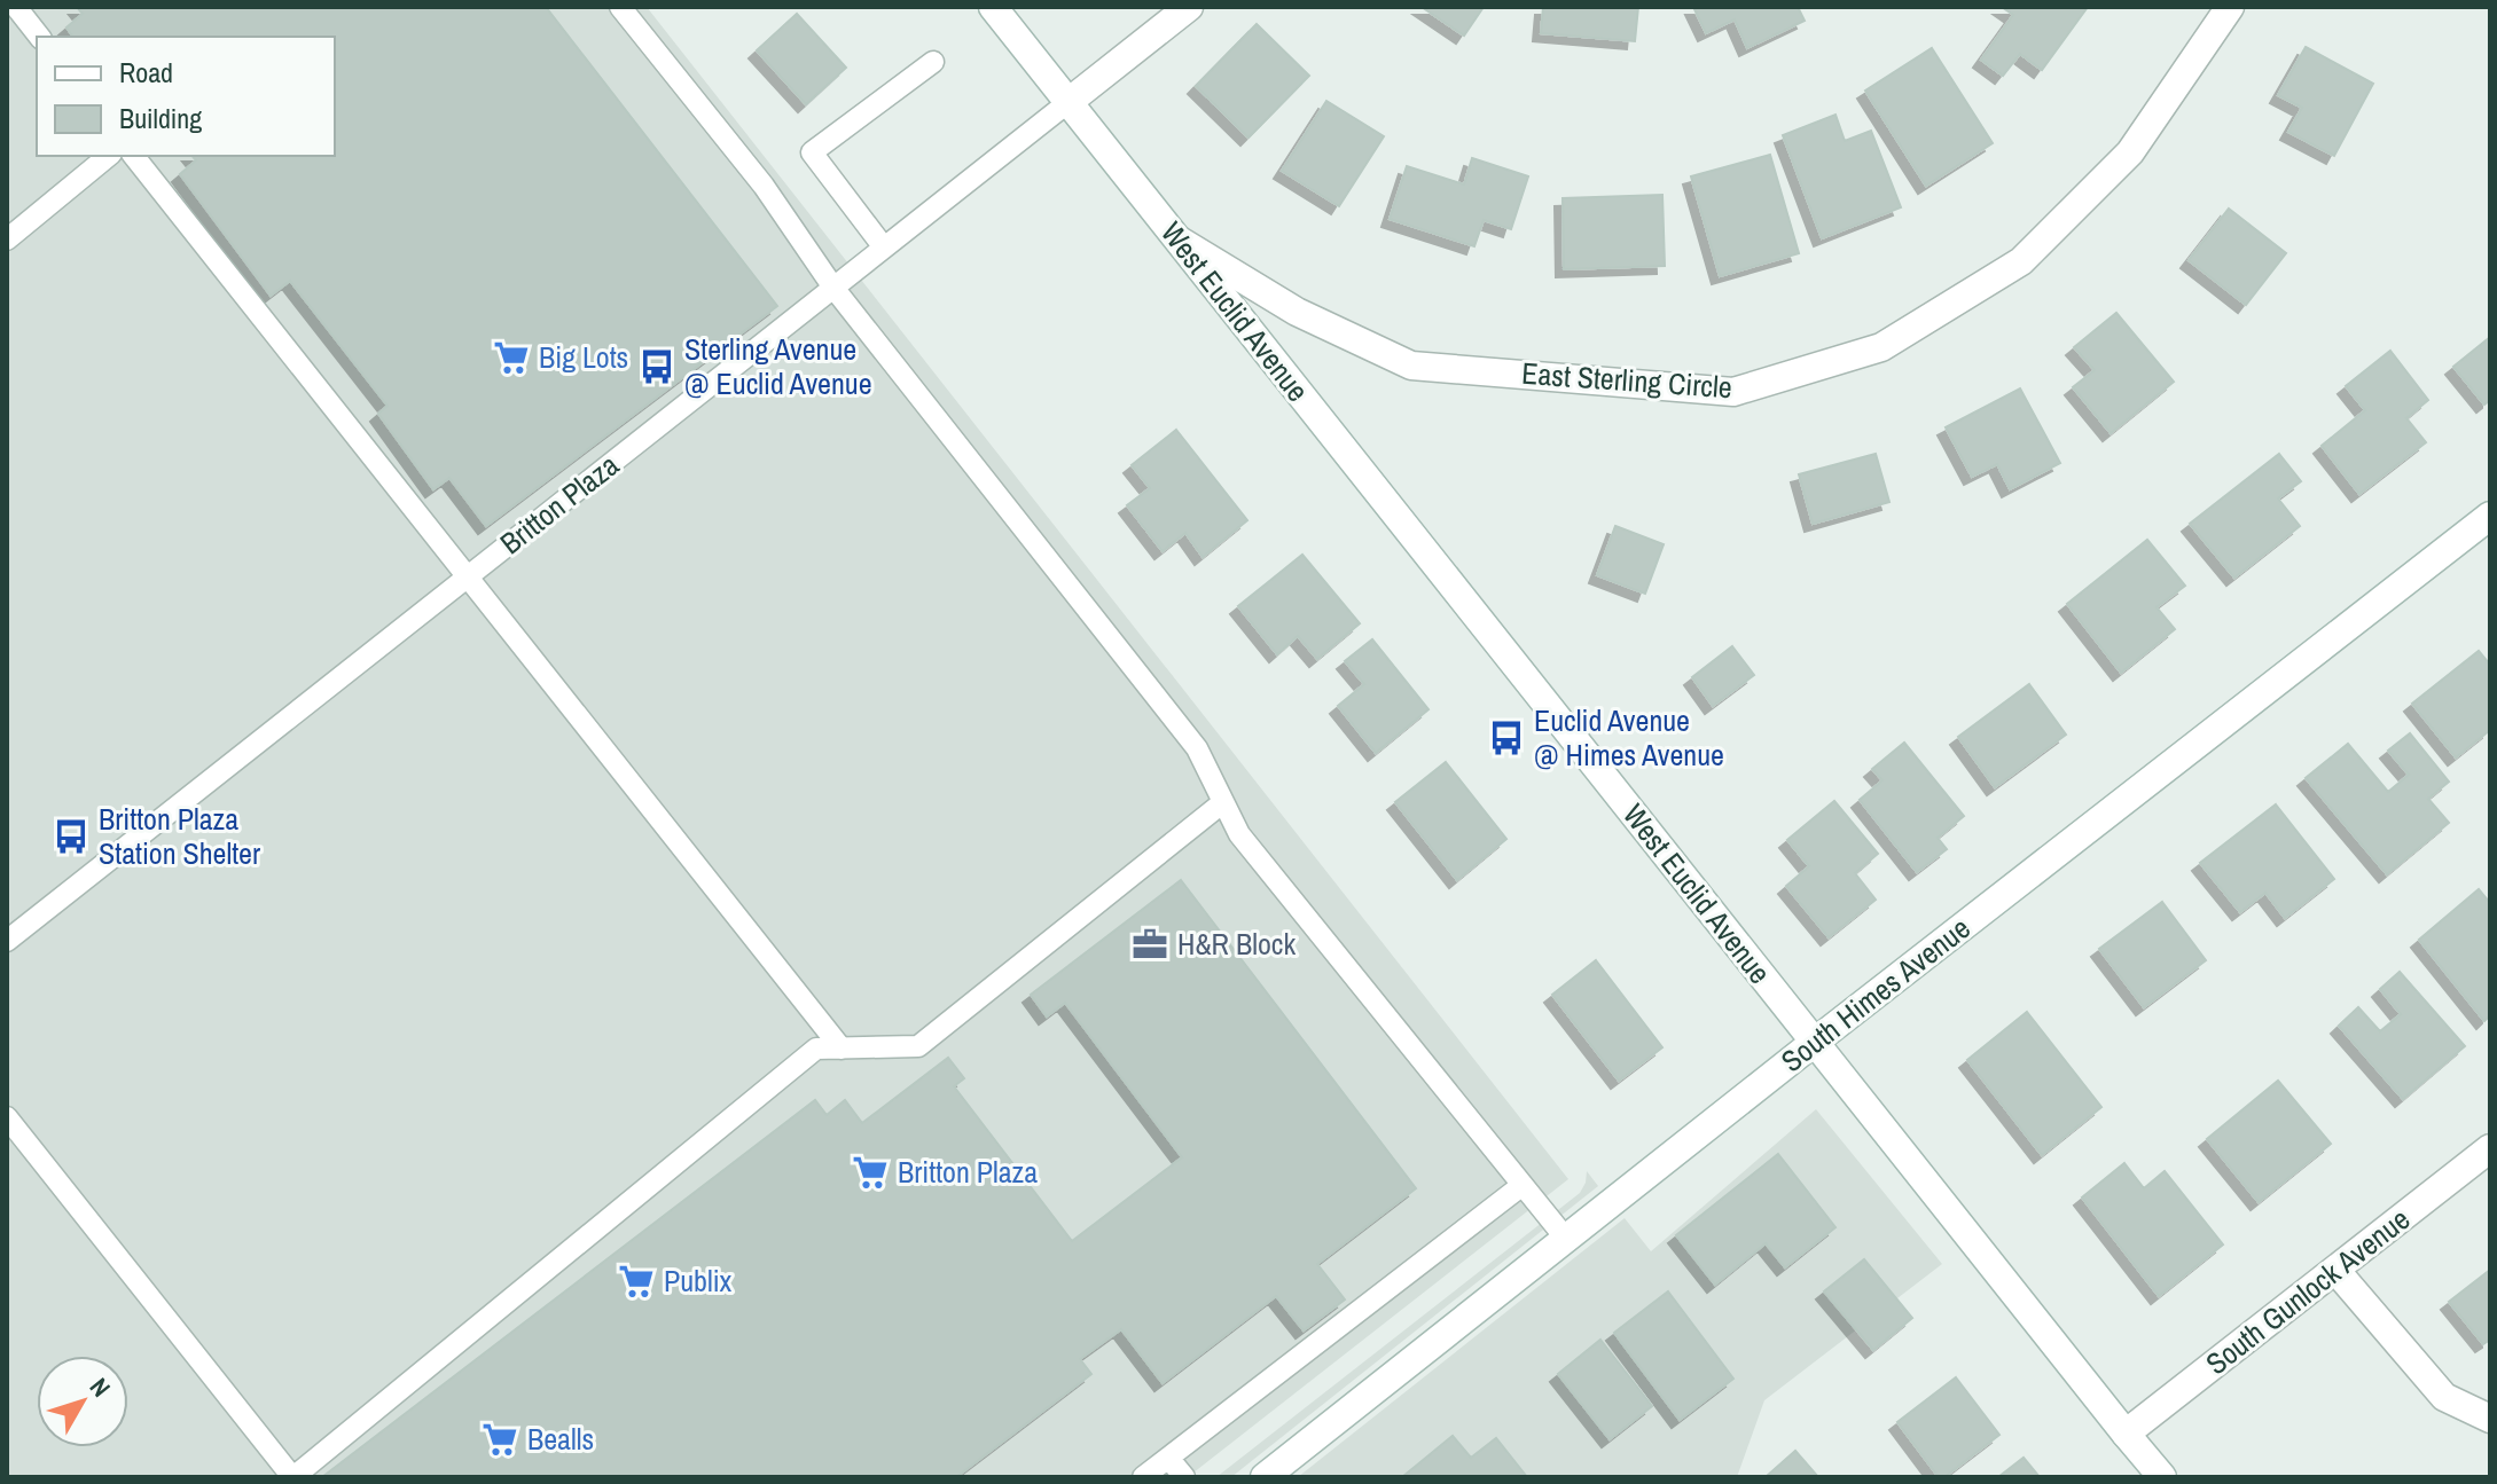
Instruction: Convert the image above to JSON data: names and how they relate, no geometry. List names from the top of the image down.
{
  "streets": {
    "street": [
      "West Euclid Avenue",
      "East Sterling Circle",
      "South Himes Avenue",
      "South Gunlock Avenue"
    ],
    "lane": ["Britton Plaza"]
  },
  "crossings": [
    ["West Euclid Avenue", "East Sterling Circle"],
    ["West Euclid Avenue", "Britton Plaza"],
    ["West Euclid Avenue", "South Himes Avenue"],
    ["West Euclid Avenue", "South Gunlock Avenue"]
  ],
  "places": {
    "supermarket": [
      "Big Lots",
      "Britton Plaza",
      "Publix",
      "Bealls"
    ],
    "bus stop": ["Sterling Avenue @ Euclid Avenue", "Euclid Avenue @ Himes Avenue", "Britton Plaza Station Shelter"],
    "office": ["H&R Block"]
  },
  "legend": ["Road", "Building"],
  "north": "top right"
}
